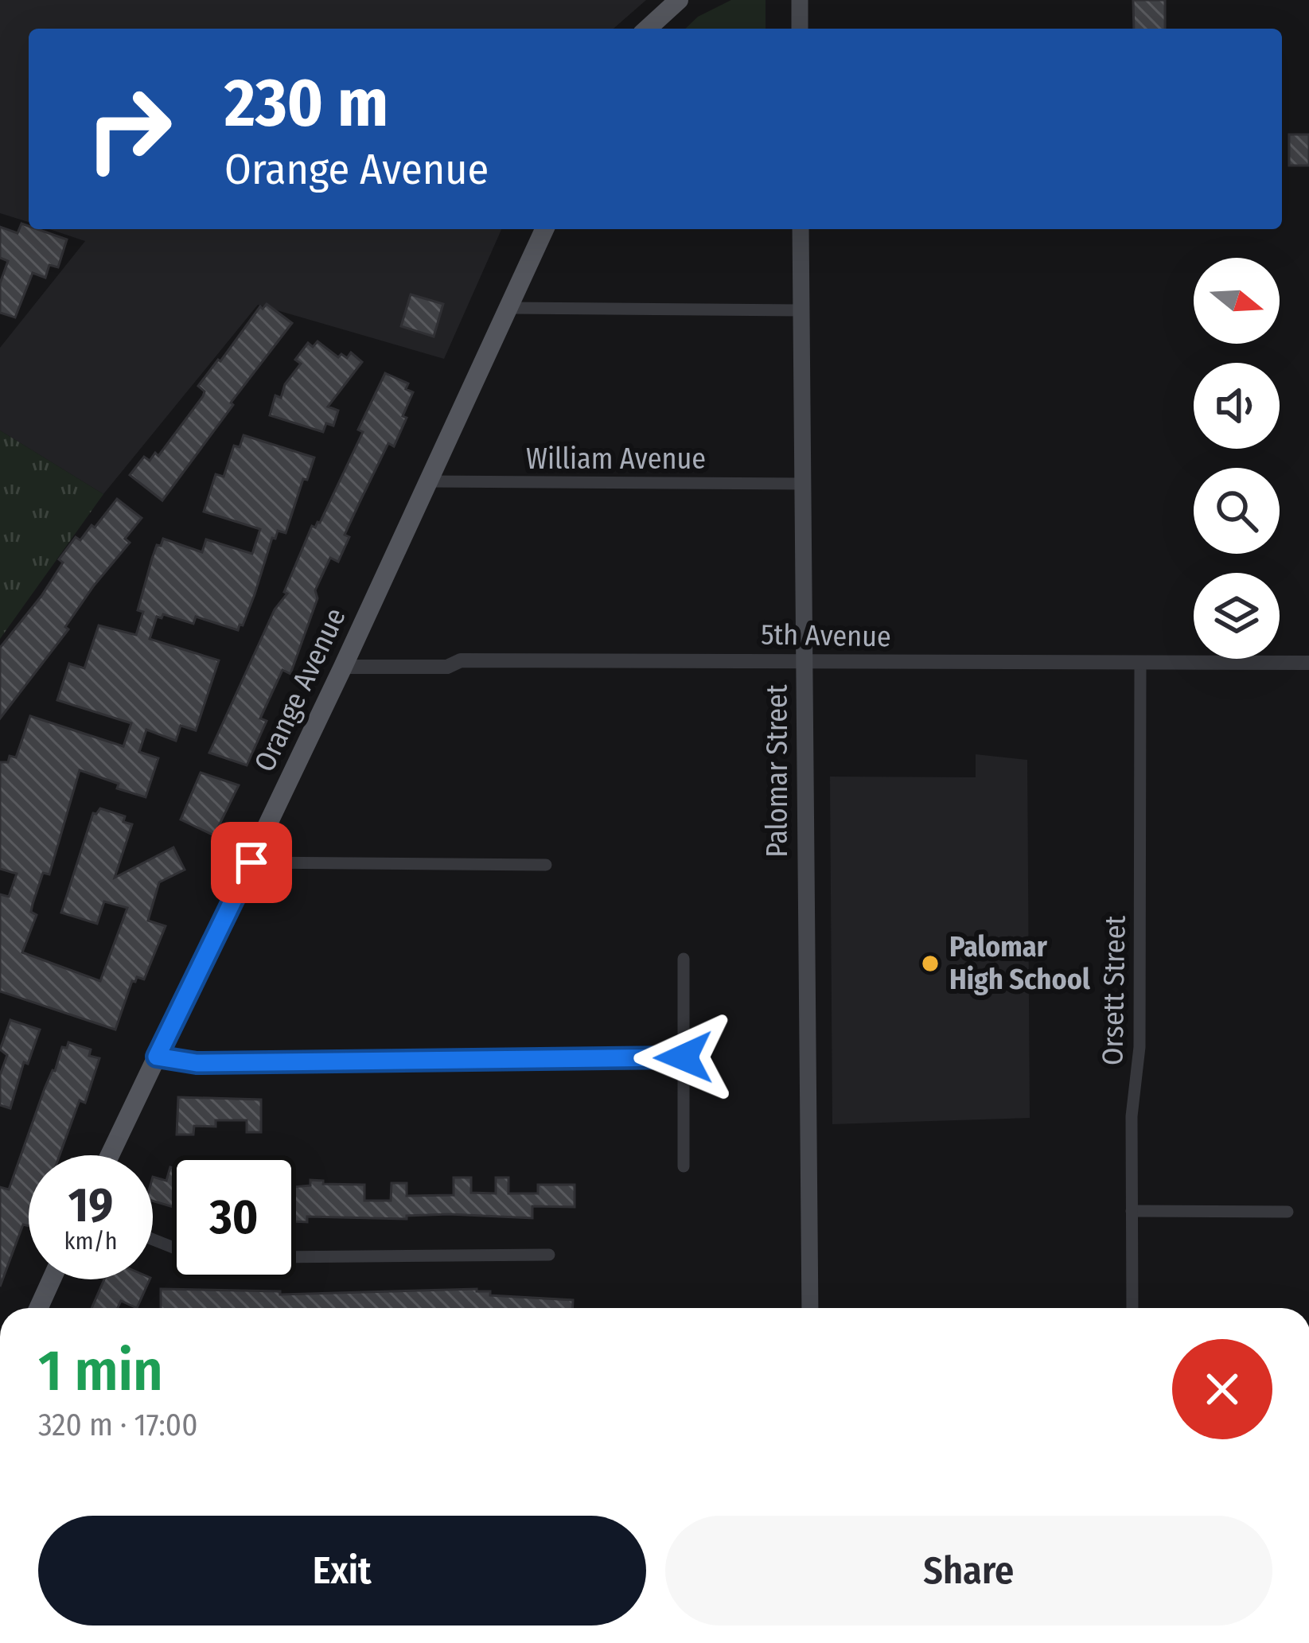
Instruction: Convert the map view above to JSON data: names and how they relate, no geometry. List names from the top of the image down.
{
  "streets": {
    "main road": ["Orange Avenue", "Palomar Street"],
    "street": ["William Avenue", "5th Avenue", "Orsett Street"]
  },
  "crossings": [
    ["William Avenue", "Orange Avenue"],
    ["William Avenue", "Palomar Street"],
    ["5th Avenue", "Orange Avenue"],
    ["5th Avenue", "Palomar Street"],
    ["5th Avenue", "Orsett Street"]
  ],
  "places": ["Palomar High School"],
  "north": "right",
  "page": {
    "turn": ["230 m", "Orange Avenue"],
    "speed": "19 km/h",
    "limit": "30",
    "heading": ["1 min", "320 m · 17:00"],
    "buttons": ["Exit", "Share"]
  }
}
